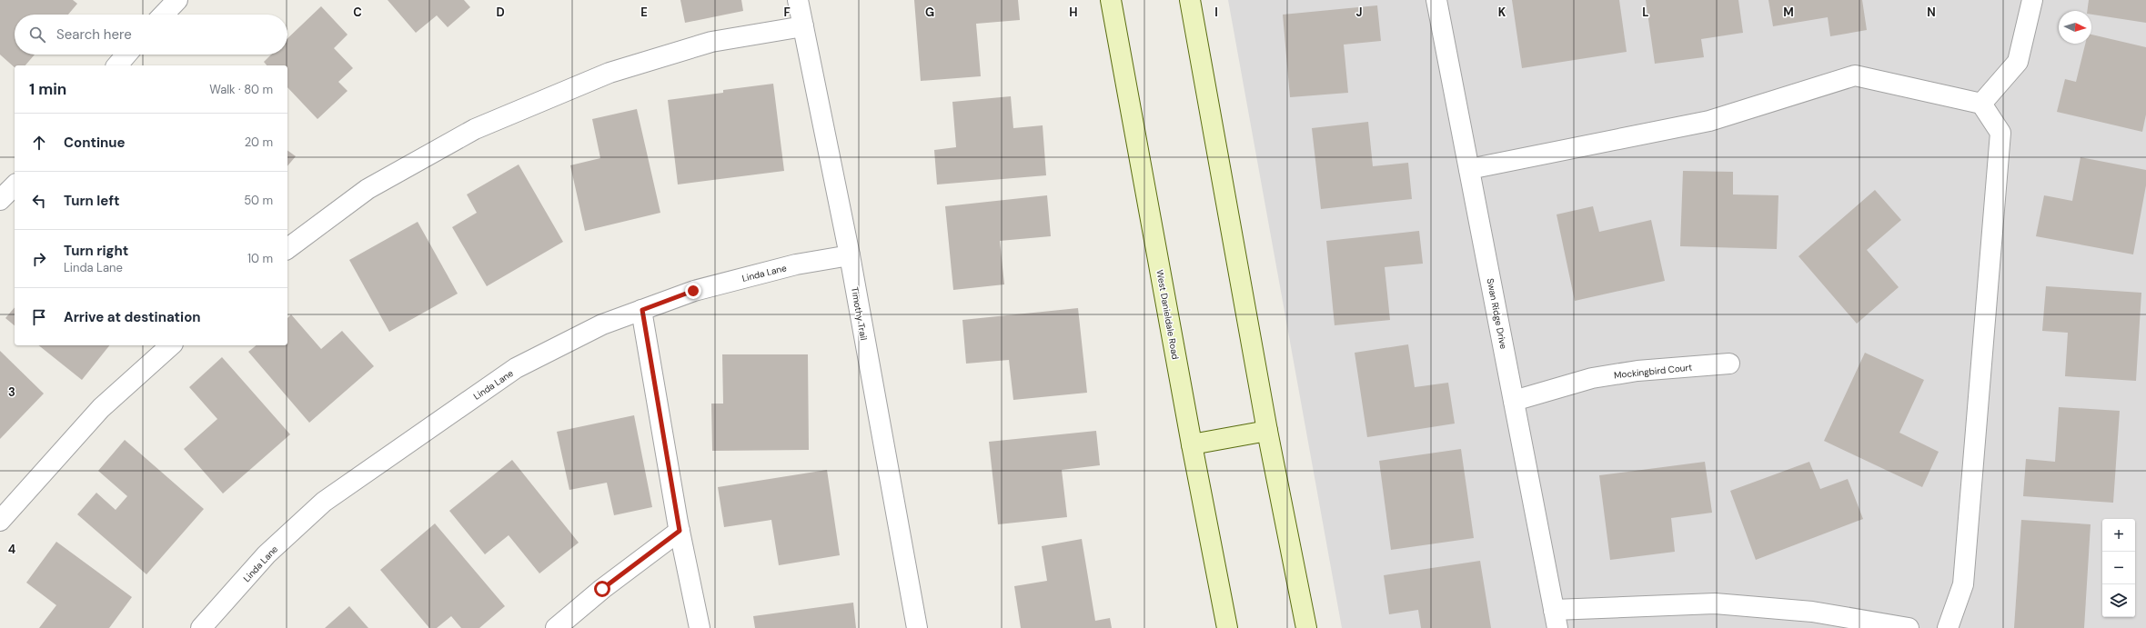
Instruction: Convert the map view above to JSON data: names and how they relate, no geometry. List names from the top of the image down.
{
  "streets": {
    "main road": ["West Danieldale Road"],
    "street": [
      "Linda Lane",
      "Timothy Trail",
      "Swan Ridge Drive",
      "Mockingbird Court"
    ]
  },
  "crossings": [
    ["Linda Lane", "Timothy Trail"],
    ["Swan Ridge Drive", "Mockingbird Court"]
  ],
  "north": "right",
  "page": {
    "search": "Search here",
    "heading": ["1 min", "Walk · 80 m"],
    "list": [
      ["Continue", "20 m"],
      ["Turn left", "50 m"],
      ["Turn right", "Linda Lane", "10 m"],
      "Arrive at destination"
    ],
    "map_buttons": ["+", "−"]
  },
  "grid": {
    "columns": [
      "C",
      "D",
      "E",
      "F",
      "G",
      "H",
      "I",
      "J",
      "K",
      "L",
      "M",
      "N"
    ],
    "rows": ["3", "4"]
  }
}
